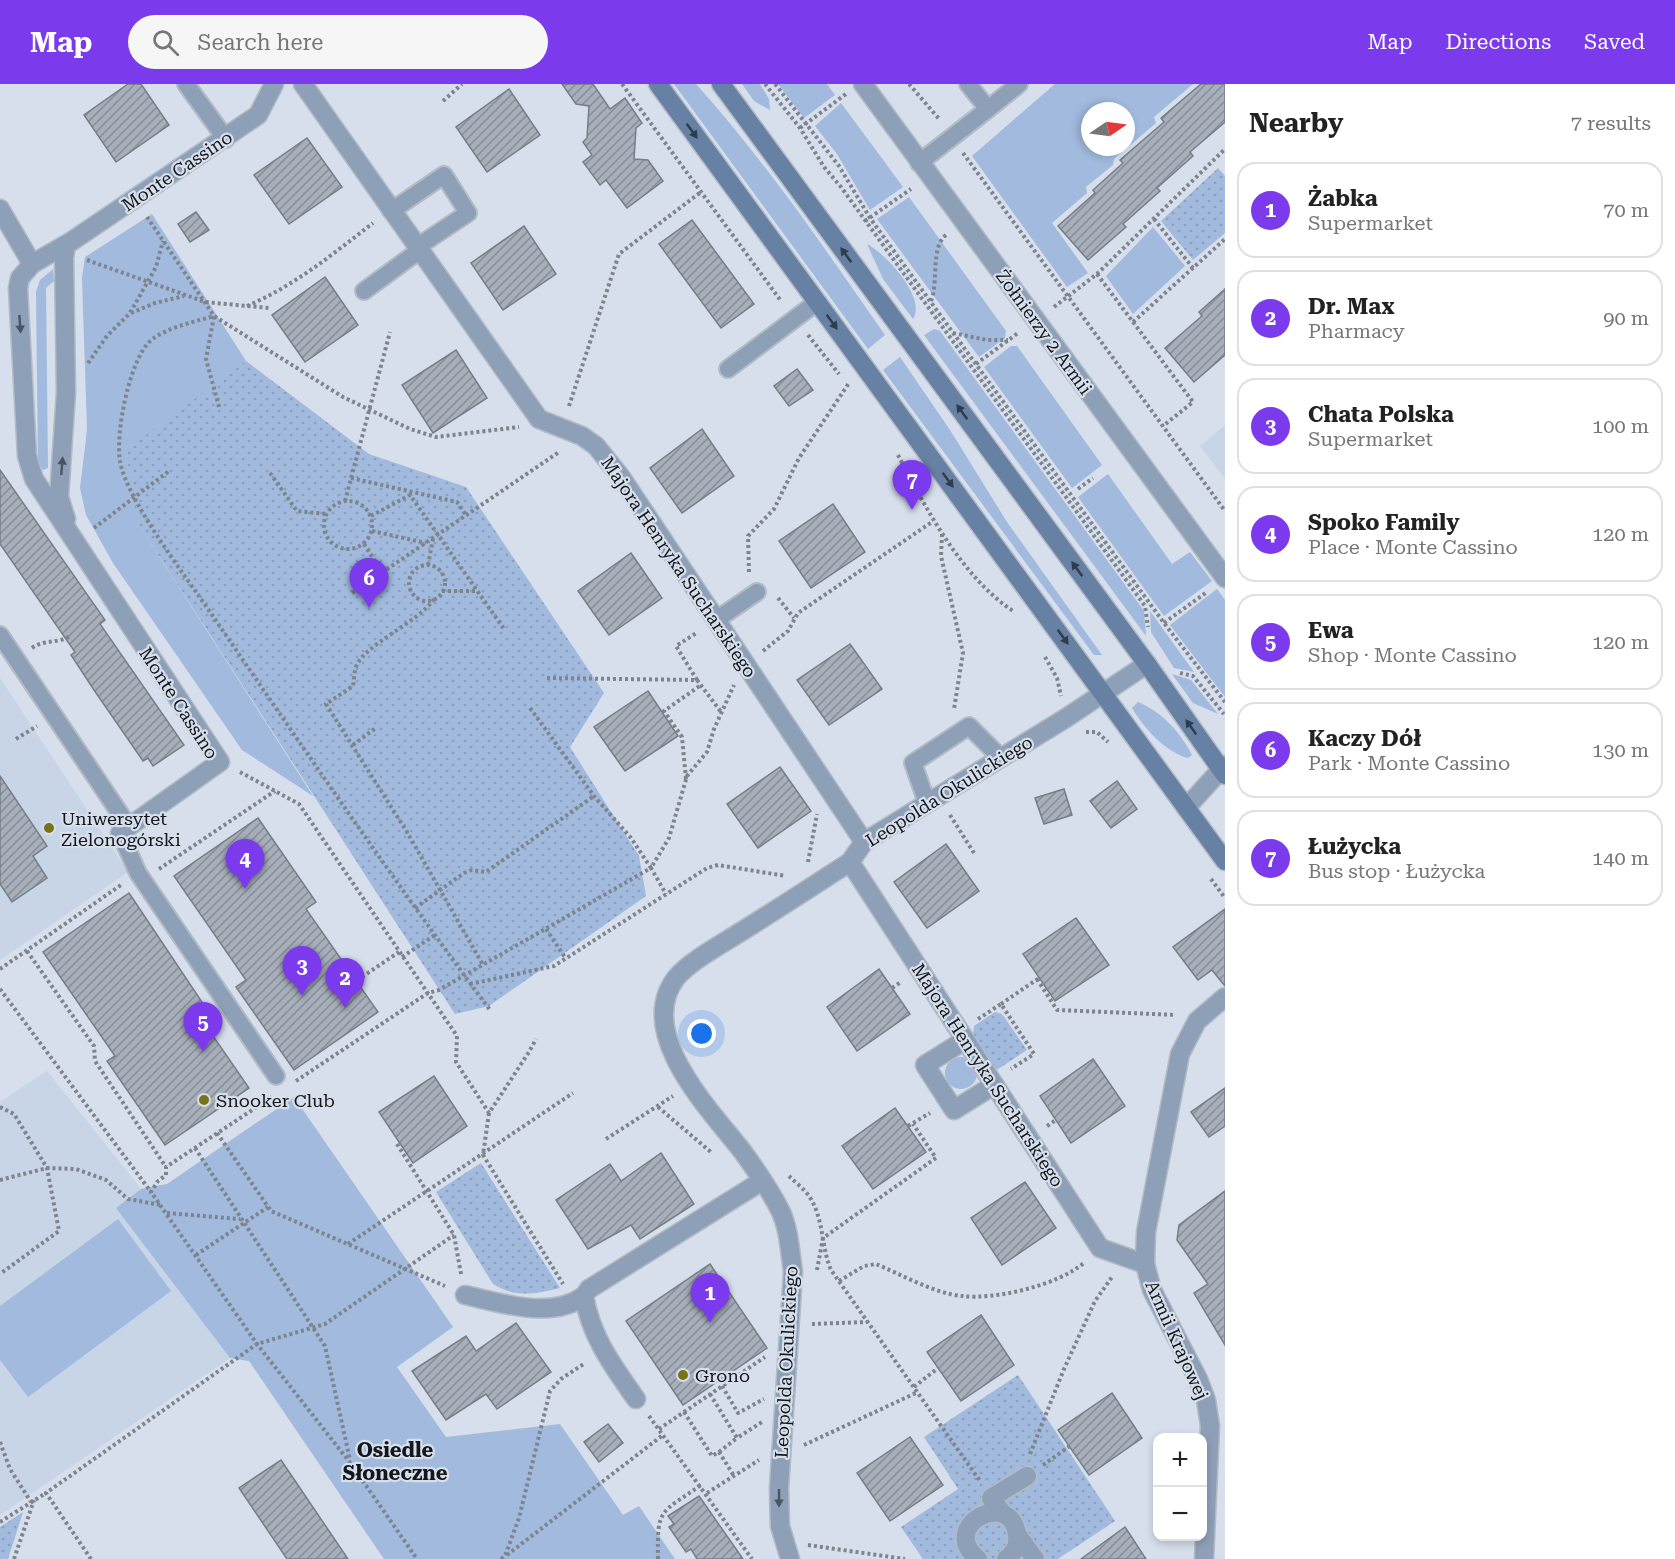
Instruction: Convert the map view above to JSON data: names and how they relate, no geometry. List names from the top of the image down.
{
  "streets": {
    "street": [
      "Monte Cassino",
      "Żołnierzy 2 Armii",
      "Majora Henryka Sucharskiego",
      "Leopolda Okulickiego",
      "Armii Krajowej"
    ]
  },
  "crossings": [
    ["Majora Henryka Sucharskiego", "Leopolda Okulickiego"]
  ],
  "districts": ["Osiedle Słoneczne"],
  "places": ["Uniwersytet Zielonogórski", "Snooker Club", "Grono"],
  "north": "right",
  "page": {
    "header": "Map",
    "search": "Search here",
    "nav": ["Map", "Directions", "Saved"],
    "heading": ["Nearby", "7 results"],
    "list": [
      {
        "mark": "1",
        "name": "Żabka",
        "note": "Supermarket",
        "value": "70 m"
      },
      {
        "mark": "2",
        "name": "Dr. Max",
        "note": "Pharmacy",
        "value": "90 m"
      },
      {
        "mark": "3",
        "name": "Chata Polska",
        "note": "Supermarket",
        "value": "100 m"
      },
      {
        "mark": "4",
        "name": "Spoko Family",
        "note": "Place · Monte Cassino",
        "value": "120 m"
      },
      {
        "mark": "5",
        "name": "Ewa",
        "note": "Shop · Monte Cassino",
        "value": "120 m"
      },
      {
        "mark": "6",
        "name": "Kaczy Dół",
        "note": "Park · Monte Cassino",
        "value": "130 m"
      },
      {
        "mark": "7",
        "name": "Łużycka",
        "note": "Bus stop · Łużycka",
        "value": "140 m"
      }
    ],
    "pins": [
      "7",
      "6",
      "4",
      "3",
      "2",
      "5",
      "1"
    ],
    "map_buttons": ["+", "−"]
  }
}
